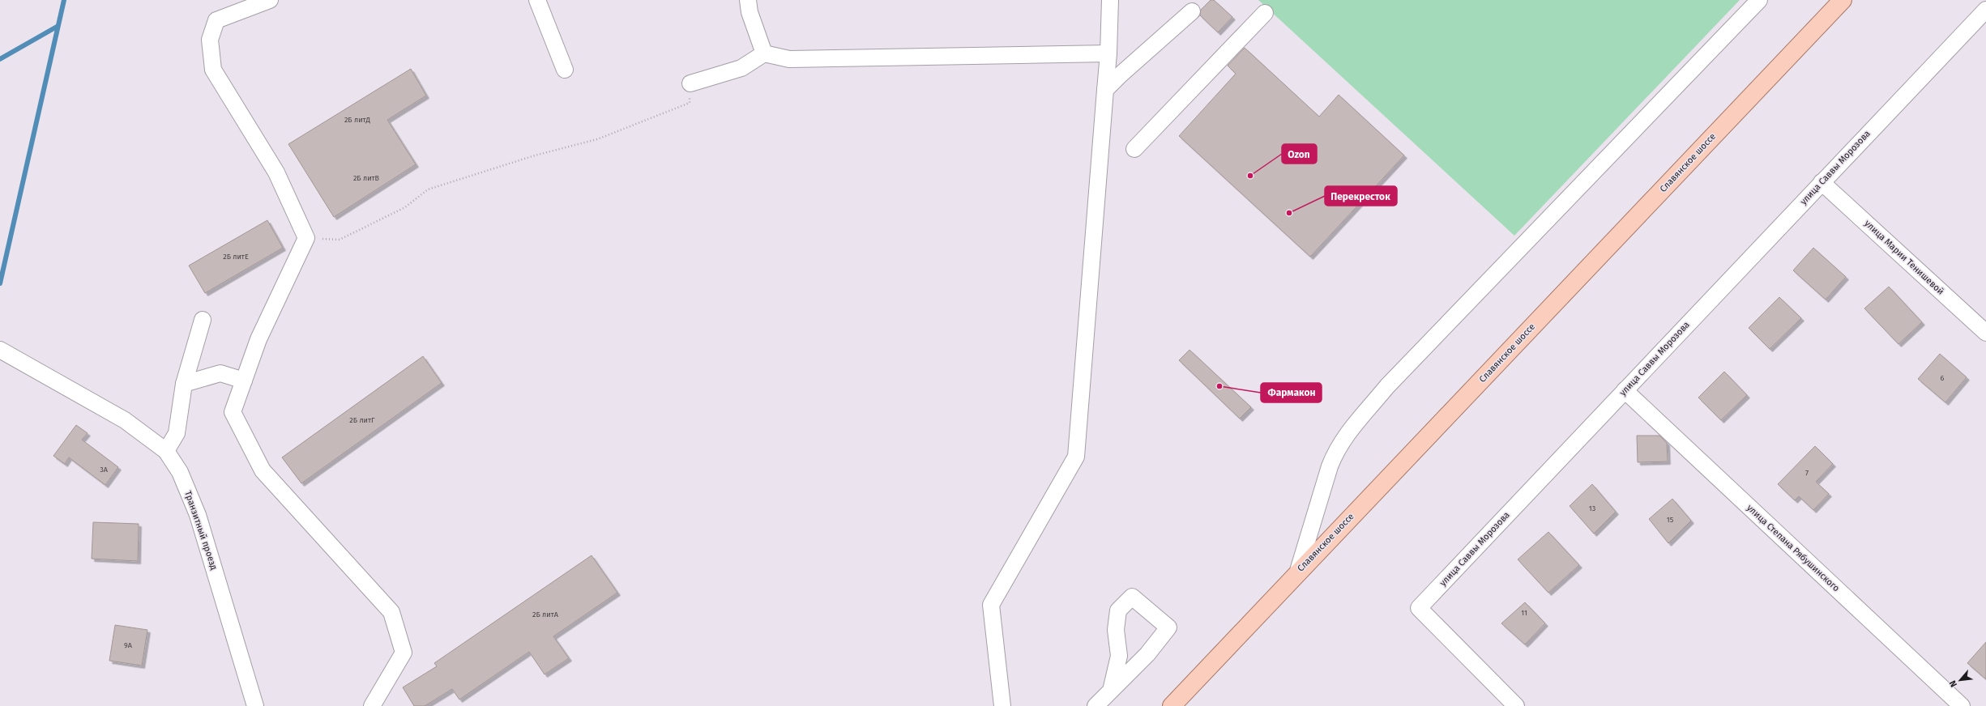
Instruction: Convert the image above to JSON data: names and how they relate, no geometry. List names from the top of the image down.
{
  "streets": {
    "main road": ["Славянское шоссе"],
    "street": [
      "улица Саввы Морозова",
      "улица Марии Тенишевой",
      "Транзитный проезд",
      "улица Степана Рябушинского"
    ]
  },
  "crossings": [
    ["улица Саввы Морозова", "улица Марии Тенишевой"],
    ["улица Саввы Морозова", "улица Степана Рябушинского"]
  ],
  "places": ["Ozon", "Перекресток", "Фармакон"],
  "house_numbers": [
    "2Б литД",
    "2Б литВ",
    "2Б литЕ",
    "6",
    "2Б литГ",
    "3А",
    "7",
    "13",
    "15",
    "11",
    "2Б литА",
    "9А"
  ],
  "north": "bottom left"
}
